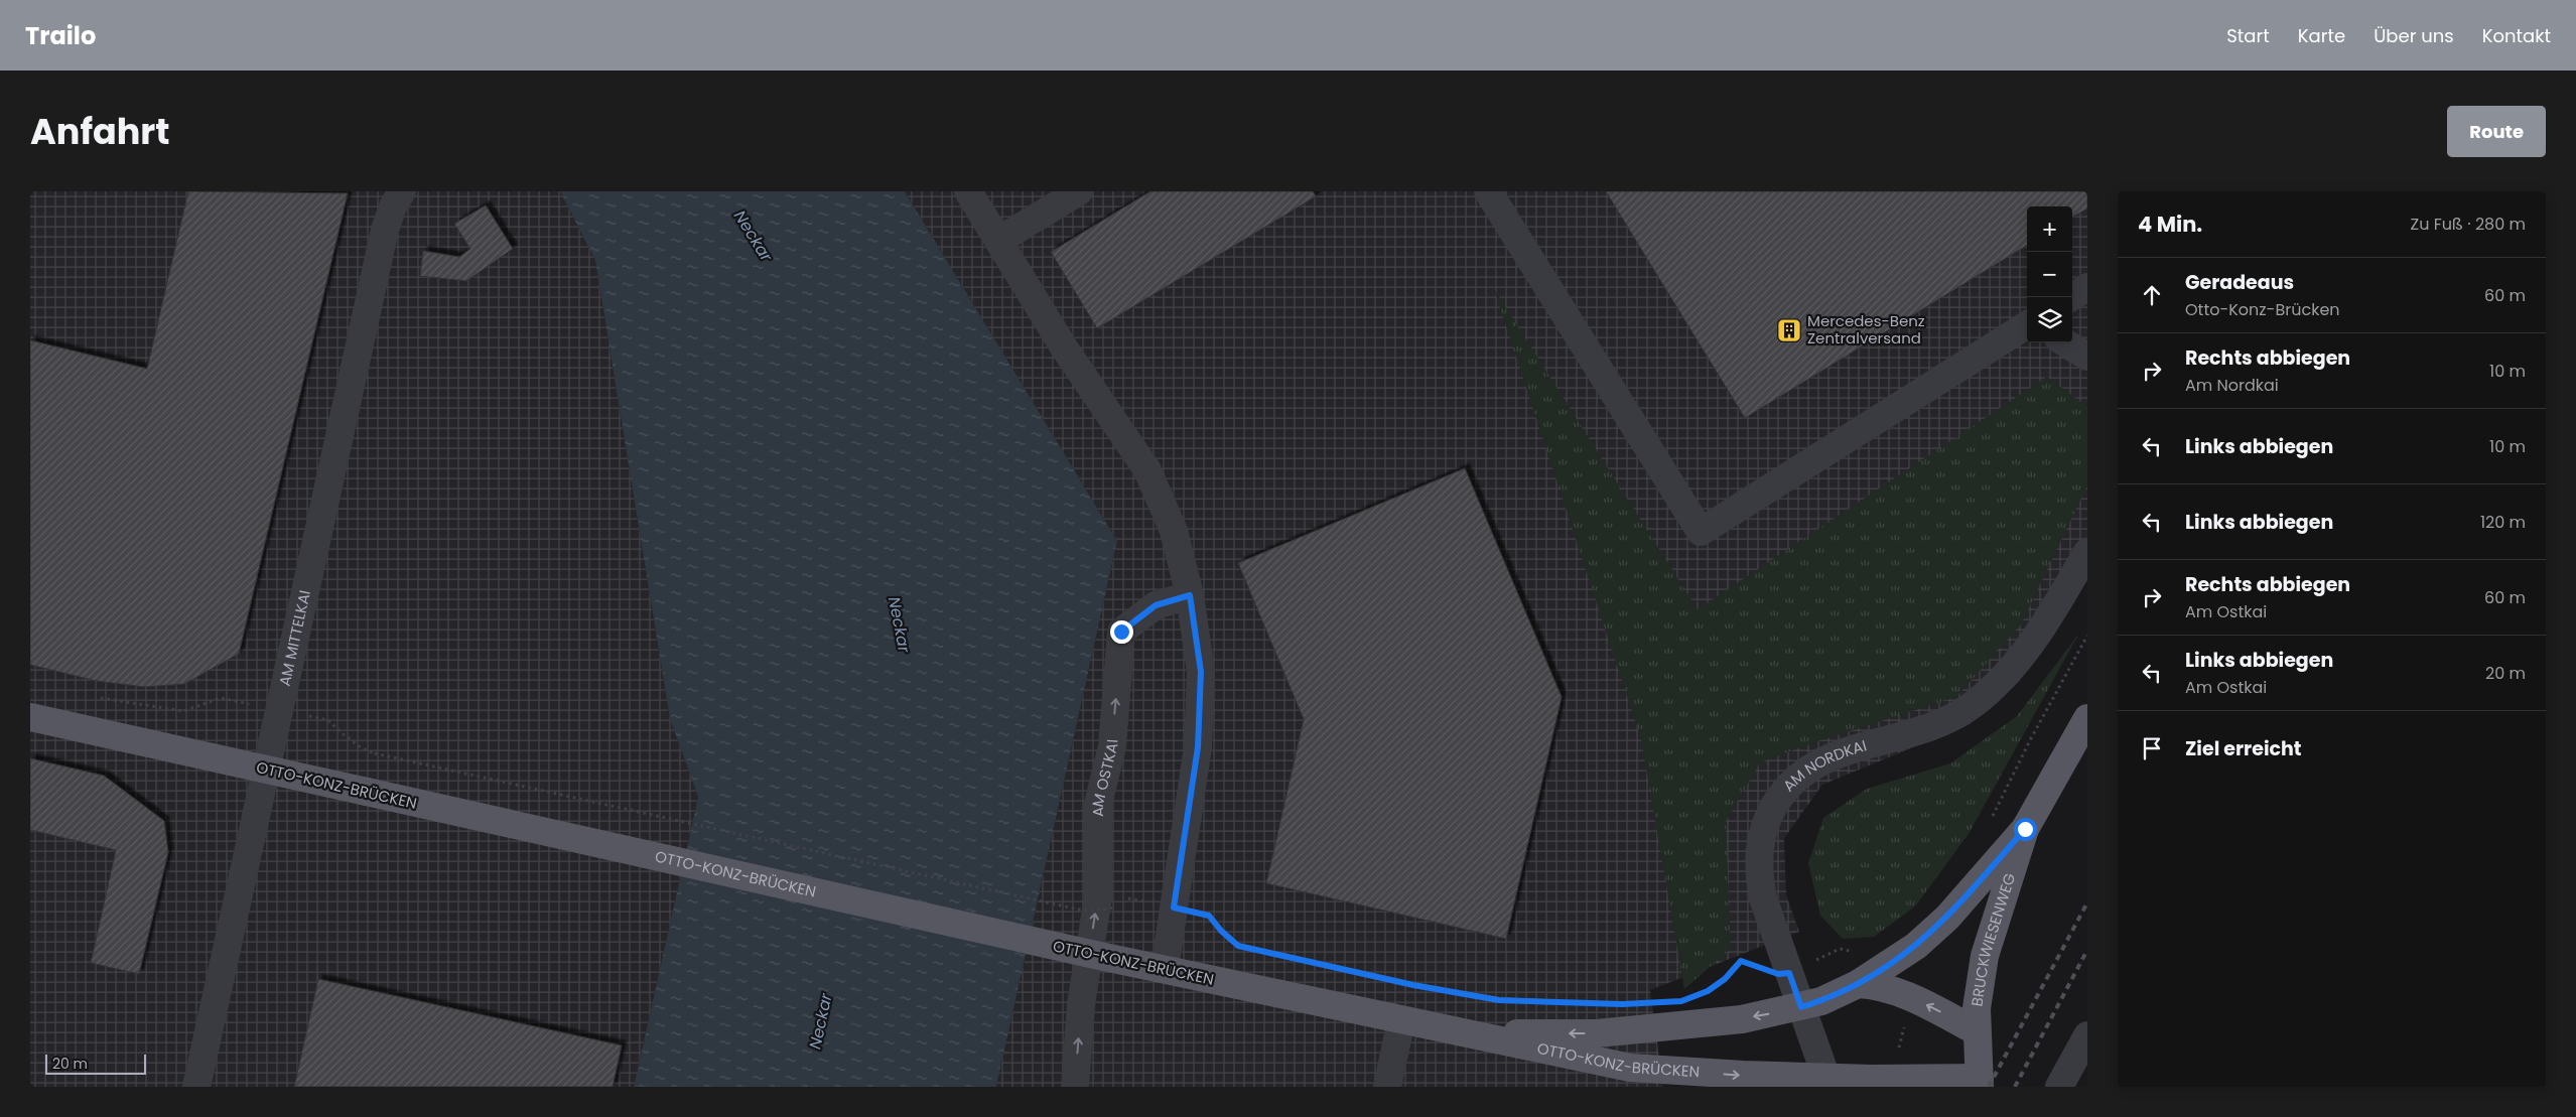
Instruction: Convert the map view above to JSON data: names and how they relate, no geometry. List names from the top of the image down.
{
  "streets": {
    "main road": ["OTTO-KONZ-BRÜCKEN", "BRUCKWIESENWEG"],
    "street": ["AM MITTELKAI", "AM NORDKAI", "AM OSTKAI"]
  },
  "crossings": [
    ["AM MITTELKAI", "OTTO-KONZ-BRÜCKEN"],
    ["AM NORDKAI", "OTTO-KONZ-BRÜCKEN"],
    ["OTTO-KONZ-BRÜCKEN", "BRUCKWIESENWEG"]
  ],
  "water": ["Neckar"],
  "places": {
    "building": ["Mercedes-Benz Zentralversand"]
  },
  "scale_bar": "20 m",
  "page": {
    "header": "Trailo",
    "nav": [
      "Start",
      "Karte",
      "Über uns",
      "Kontakt"
    ],
    "title": "Anfahrt",
    "buttons": "Route",
    "heading": ["4 Min.", "Zu Fuß · 280 m"],
    "map_buttons": ["+", "−"],
    "list": [
      ["Geradeaus", "Otto-Konz-Brücken", "60 m"],
      ["Rechts abbiegen", "Am Nordkai", "10 m"],
      ["Links abbiegen", "10 m"],
      ["Links abbiegen", "120 m"],
      ["Rechts abbiegen", "Am Ostkai", "60 m"],
      ["Links abbiegen", "Am Ostkai", "20 m"],
      "Ziel erreicht"
    ],
    "scale": "20 m"
  }
}
